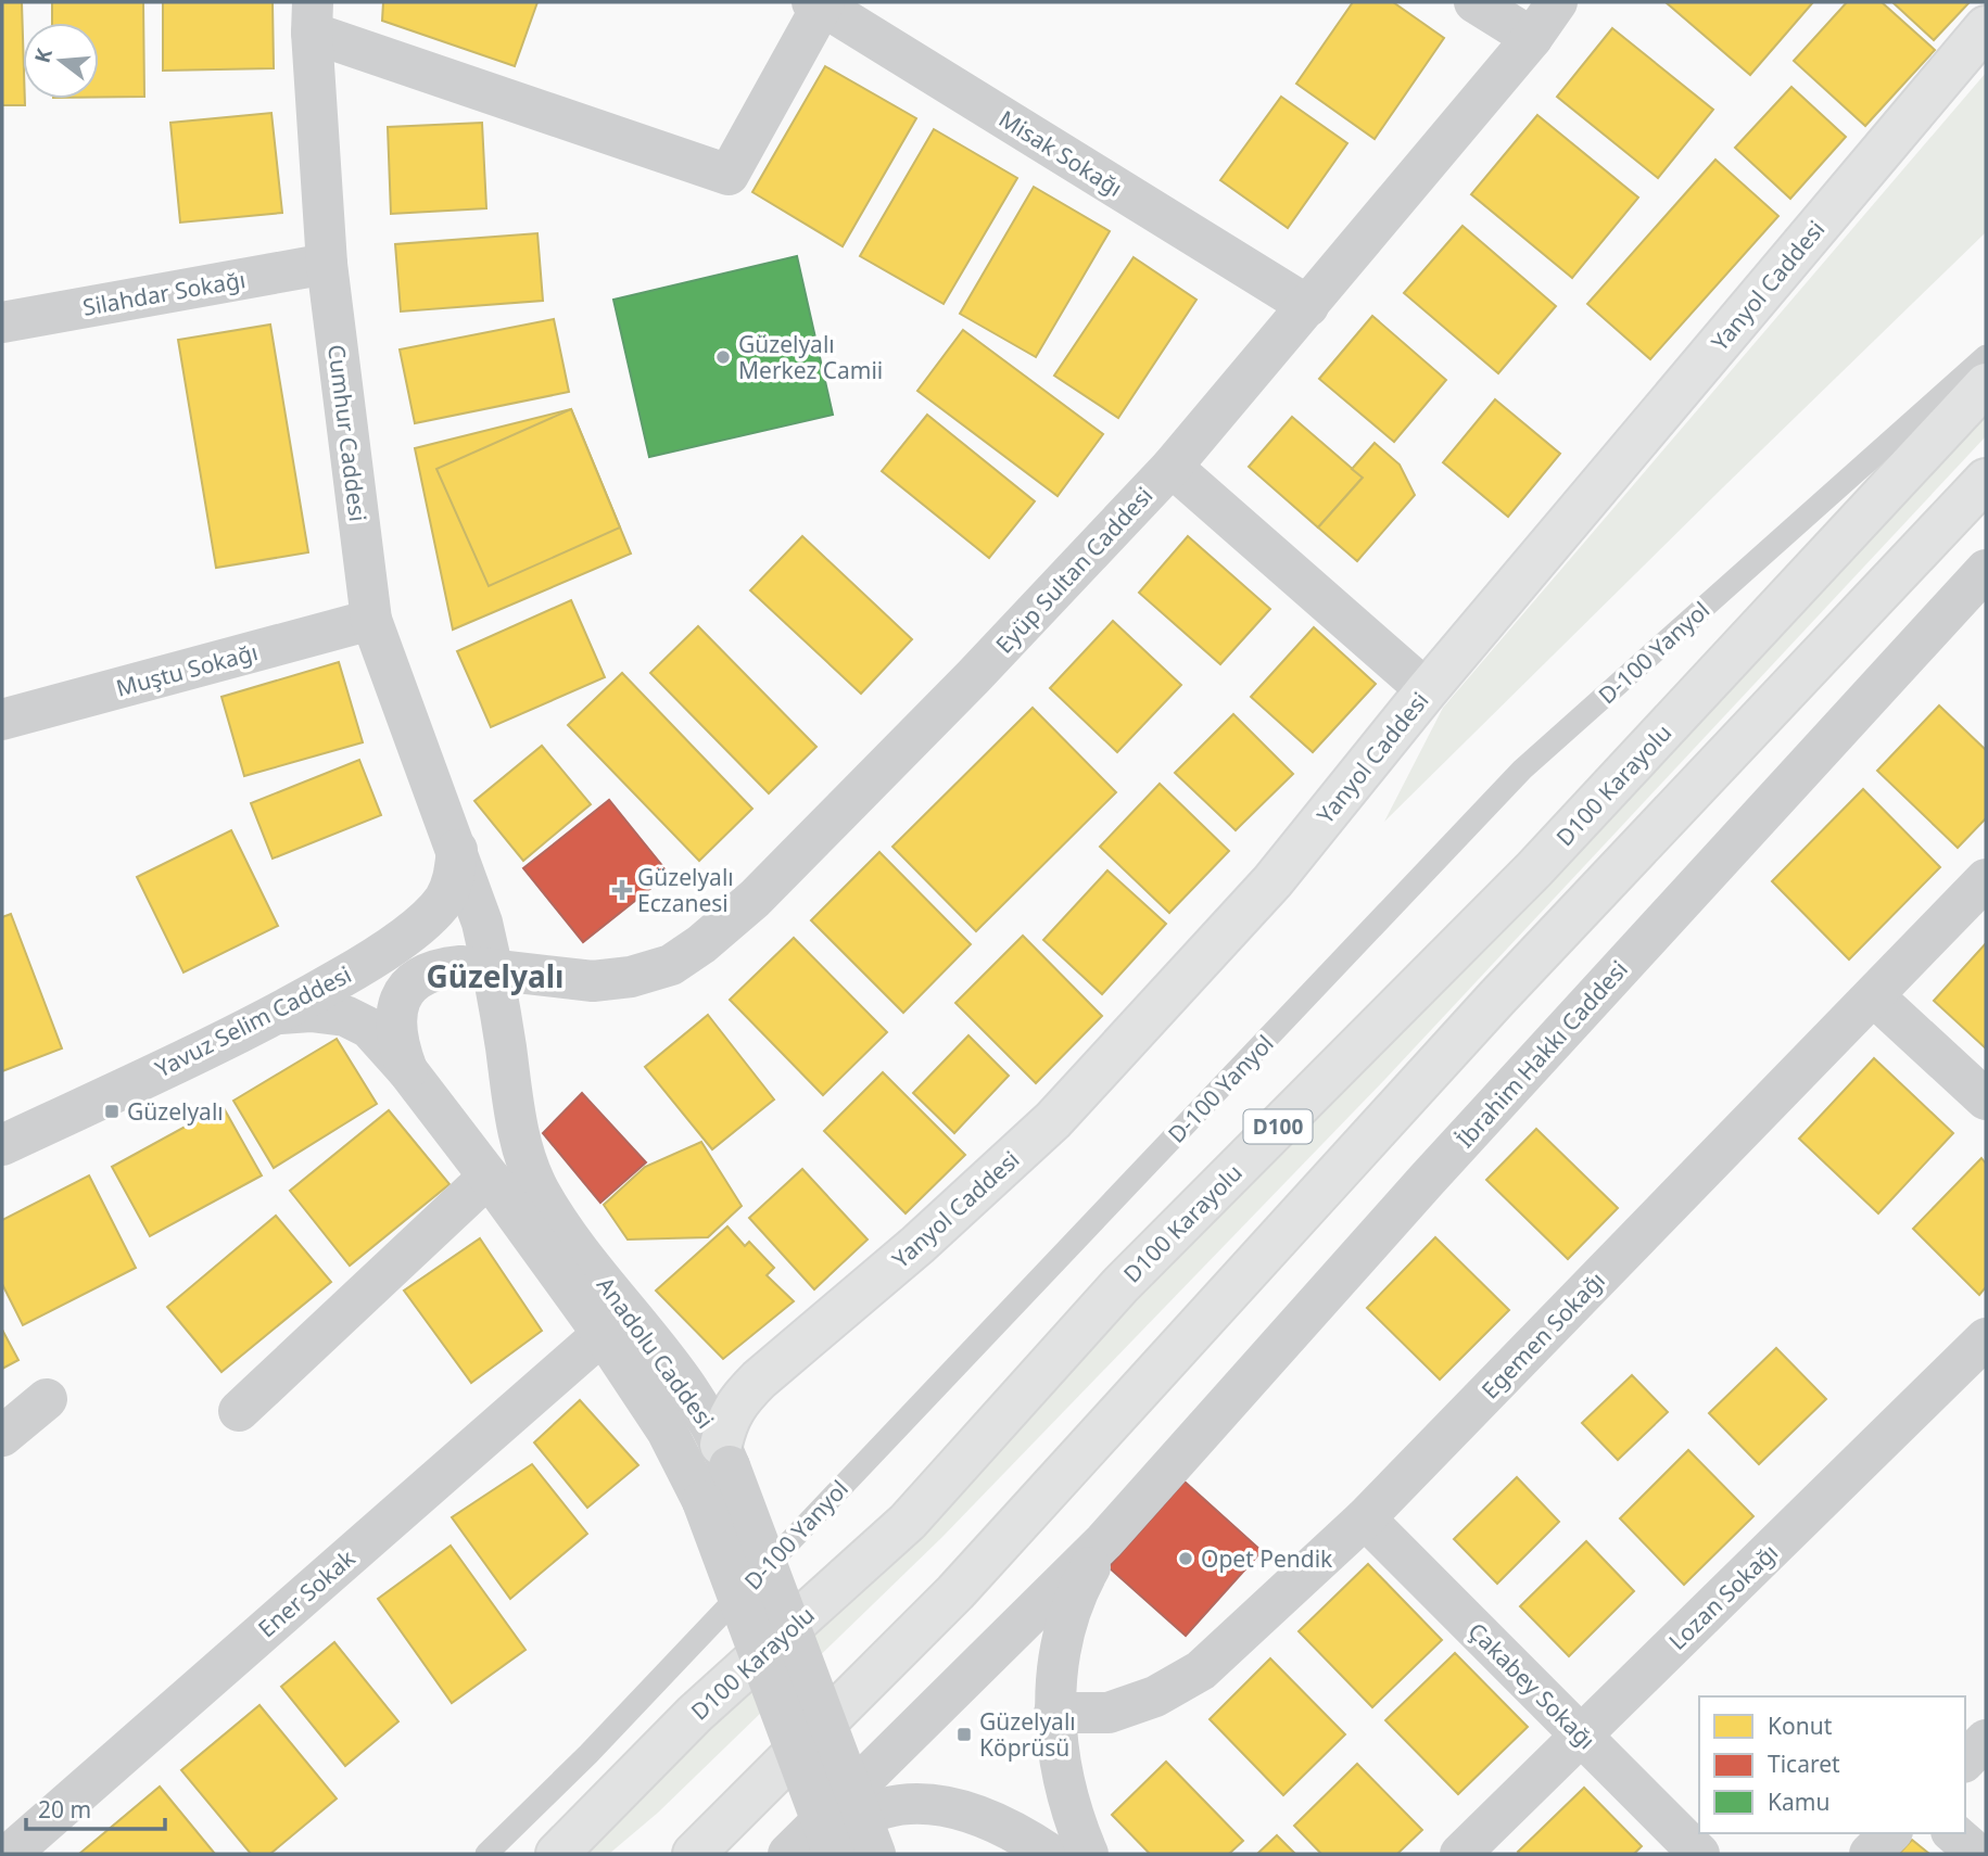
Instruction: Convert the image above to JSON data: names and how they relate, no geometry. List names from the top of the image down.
{
  "streets": {
    "main road": ["Yanyol Caddesi", "D100 Karayolu", "D100"],
    "street": [
      "Misak Sokağı",
      "Silahdar Sokağı",
      "Cumhur Caddesi",
      "Eyüp Sultan Caddesi",
      "Muştu Sokağı",
      "Yavuz Selim Caddesi",
      "İbrahim Hakkı Caddesi",
      "Egemen Sokağı",
      "Anadolu Caddesi",
      "Ener Sokak",
      "Lozan Sokağı",
      "Çakabey Sokağı"
    ],
    "lane": ["D-100 Yanyol"]
  },
  "crossings": [
    ["Misak Sokağı", "Eyüp Sultan Caddesi"],
    ["Yanyol Caddesi", "Anadolu Caddesi"],
    ["Silahdar Sokağı", "Cumhur Caddesi"],
    ["Cumhur Caddesi", "Muştu Sokağı"],
    ["Cumhur Caddesi", "Yavuz Selim Caddesi"],
    ["Cumhur Caddesi", "Anadolu Caddesi"],
    ["Eyüp Sultan Caddesi", "Anadolu Caddesi"],
    ["Yavuz Selim Caddesi", "Anadolu Caddesi"],
    ["Egemen Sokağı", "Çakabey Sokağı"],
    ["Anadolu Caddesi", "Ener Sokak"],
    ["Lozan Sokağı", "Çakabey Sokağı"]
  ],
  "districts": ["Güzelyalı"],
  "places": {
    "other": ["Güzelyalı Merkez Camii", "Opet Pendik"],
    "health": ["Güzelyalı Eczanesi"],
    "transit": ["Güzelyalı", "Güzelyalı Köprüsü"]
  },
  "legend": ["Konut", "Ticaret", "Kamu"],
  "scale_bar": "20 m",
  "north": "left"
}
